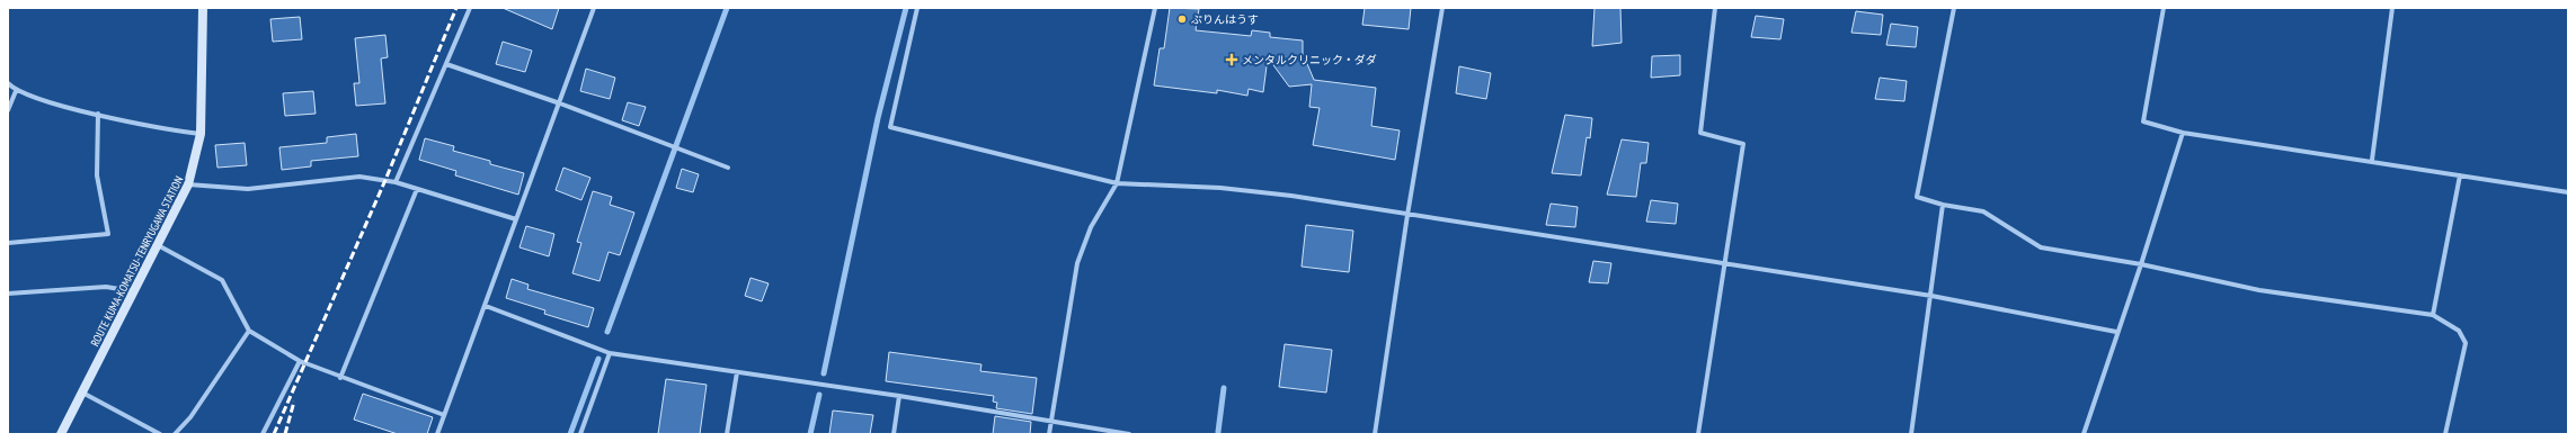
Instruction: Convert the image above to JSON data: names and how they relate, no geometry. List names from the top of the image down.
{
  "streets": {
    "main road": ["ROUTE KUMA-KOMATSU-TENRYUGAWA STATION"]
  },
  "places": {
    "other": ["ぷりんはうす"],
    "health": ["メンタルクリニック・ダダ"]
  }
}
